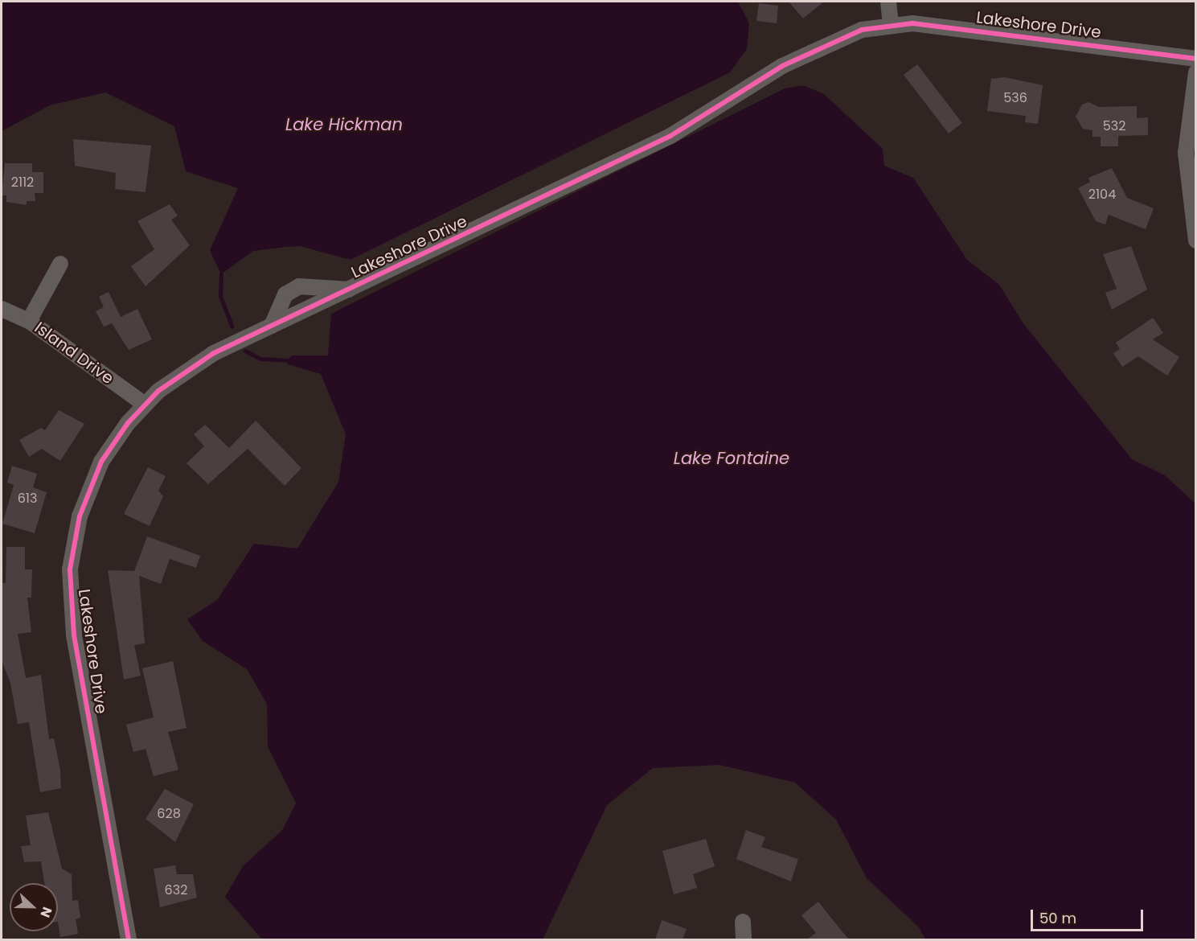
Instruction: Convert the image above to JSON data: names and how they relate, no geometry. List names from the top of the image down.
{
  "streets": {
    "street": ["Lakeshore Drive", "Island Drive"]
  },
  "crossings": [
    ["Lakeshore Drive", "Island Drive"]
  ],
  "water": ["Lake Hickman", "Lake Fontaine"],
  "house_numbers": [
    "536",
    "532",
    "2112",
    "2104",
    "613",
    "628",
    "632"
  ],
  "scale_bar": "50 m",
  "north": "right"
}
